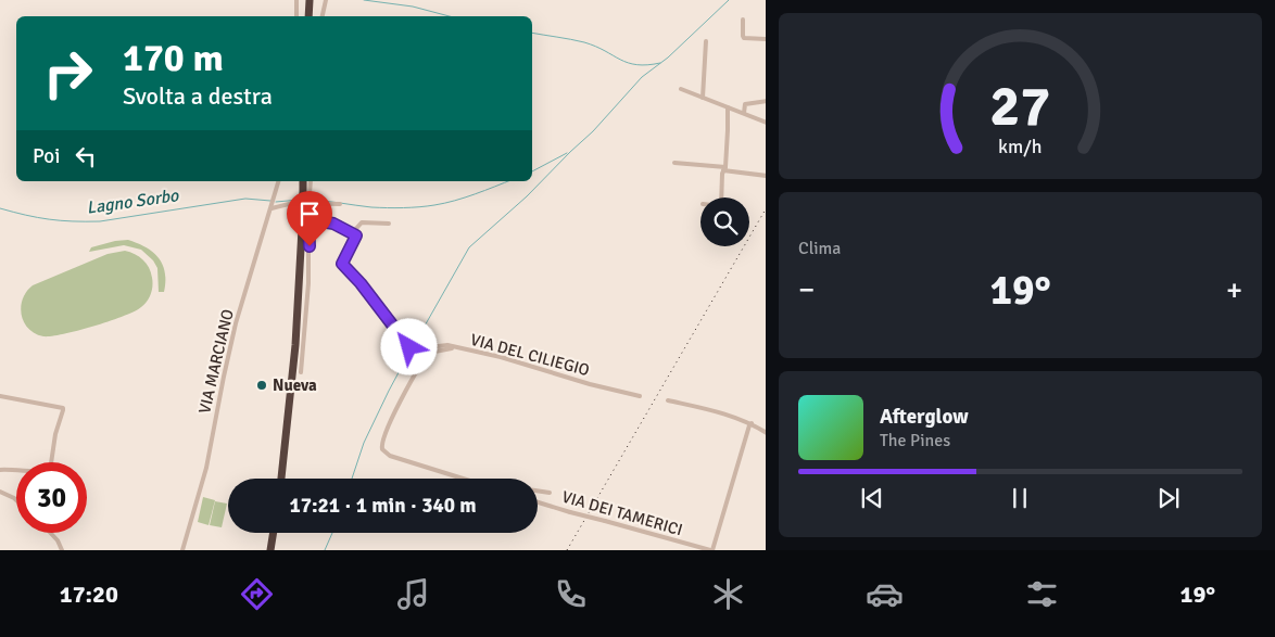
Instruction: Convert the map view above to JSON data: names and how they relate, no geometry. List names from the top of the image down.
{
  "streets": {
    "street": ["VIA DEL CILIEGIO", "VIA MARCIANO", "VIA DEI TAMERICI"]
  },
  "water": ["Lagno Sorbo"],
  "places": ["Nueva"],
  "page": {
    "turn": ["170 m", "Svolta a destra"],
    "then": "Poi",
    "tile": "Clima",
    "heat": ["−", "19°", "+"],
    "song": ["Afterglow", "The Pines"],
    "limit": "30",
    "trip": "17:21 · 1 min · 340 m",
    "tabs": ["17:20", "19°"],
    "gauge": ["27", "km/h"]
  }
}
